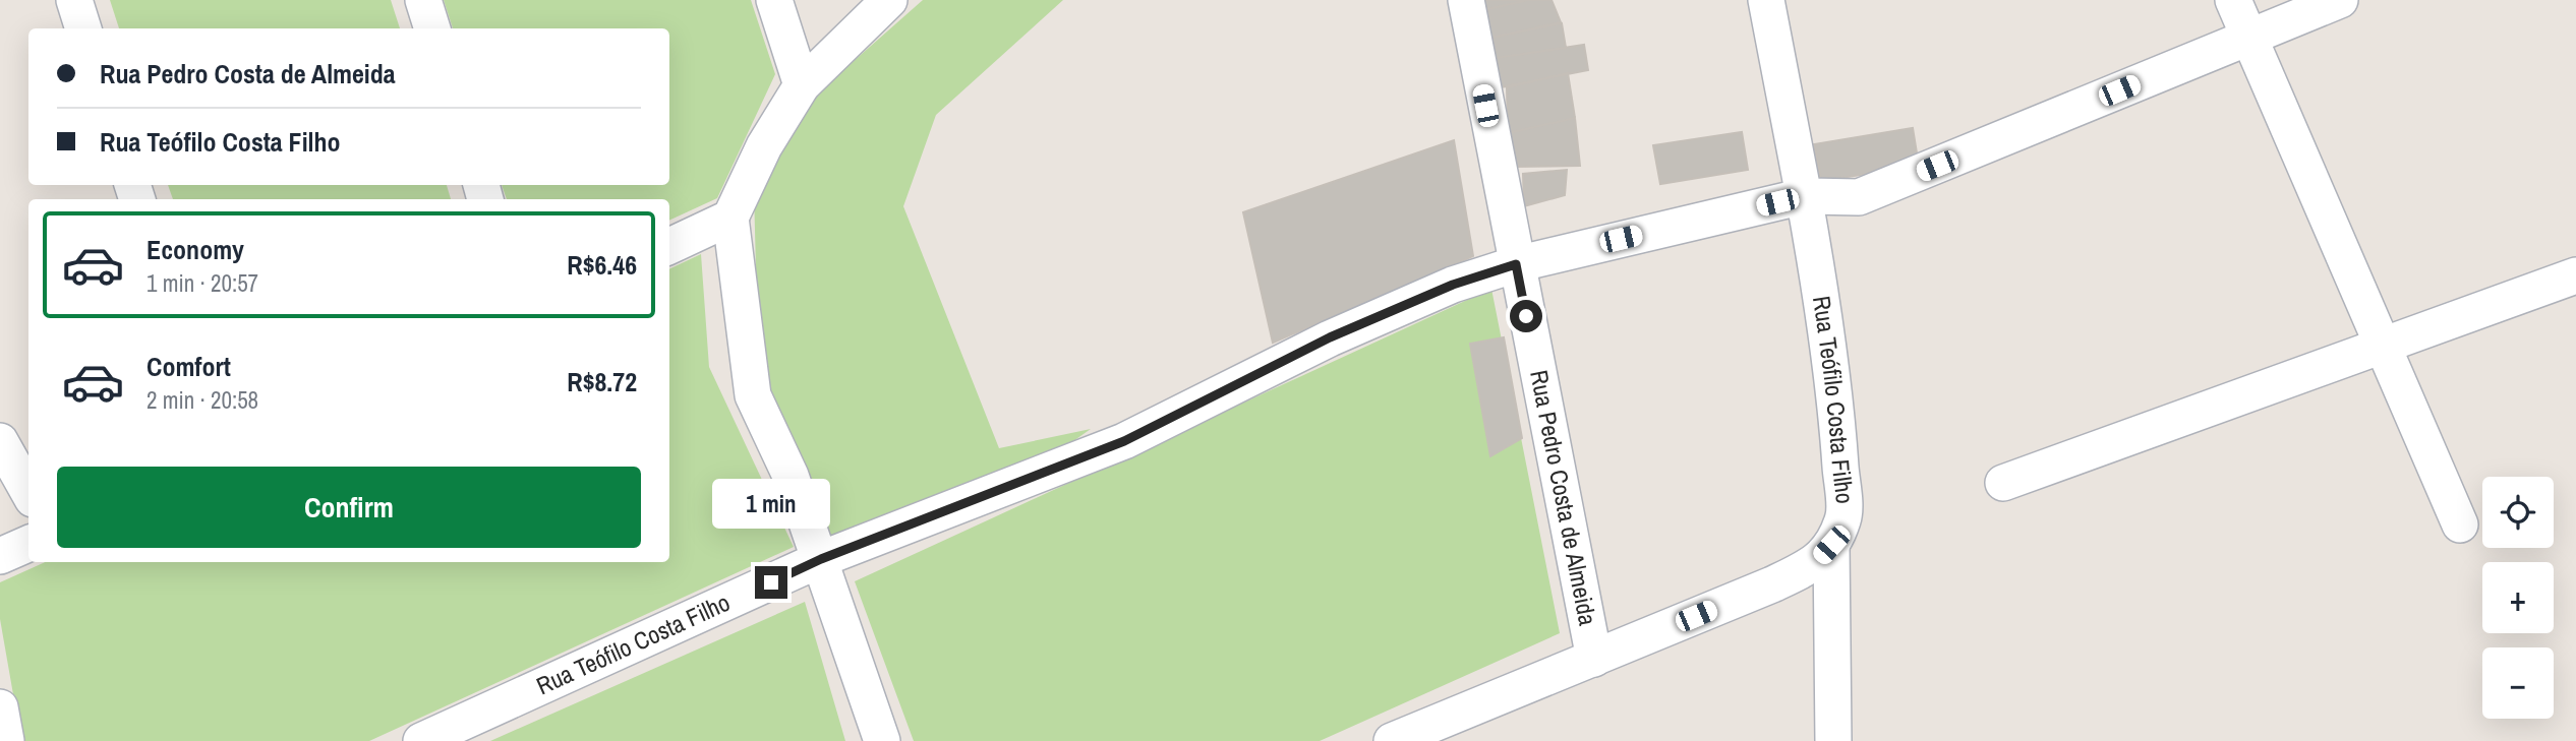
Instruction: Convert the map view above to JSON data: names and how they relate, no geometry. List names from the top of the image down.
{
  "streets": {
    "street": ["Rua Teófilo Costa Filho", "Rua Pedro Costa de Almeida"]
  },
  "crossings": [
    ["Rua Teófilo Costa Filho", "Rua Pedro Costa de Almeida"]
  ],
  "page": {
    "banner": ["Rua Pedro Costa de Almeida", "Rua Teófilo Costa Filho"],
    "list": [
      {
        "name": "Economy",
        "note": "1 min · 20:57",
        "value": "R$6.46"
      },
      {
        "name": "Comfort",
        "note": "2 min · 20:58",
        "value": "R$8.72"
      }
    ],
    "buttons": "Confirm",
    "map_buttons": ["+", "−"],
    "bubble": "1 min"
  }
}
